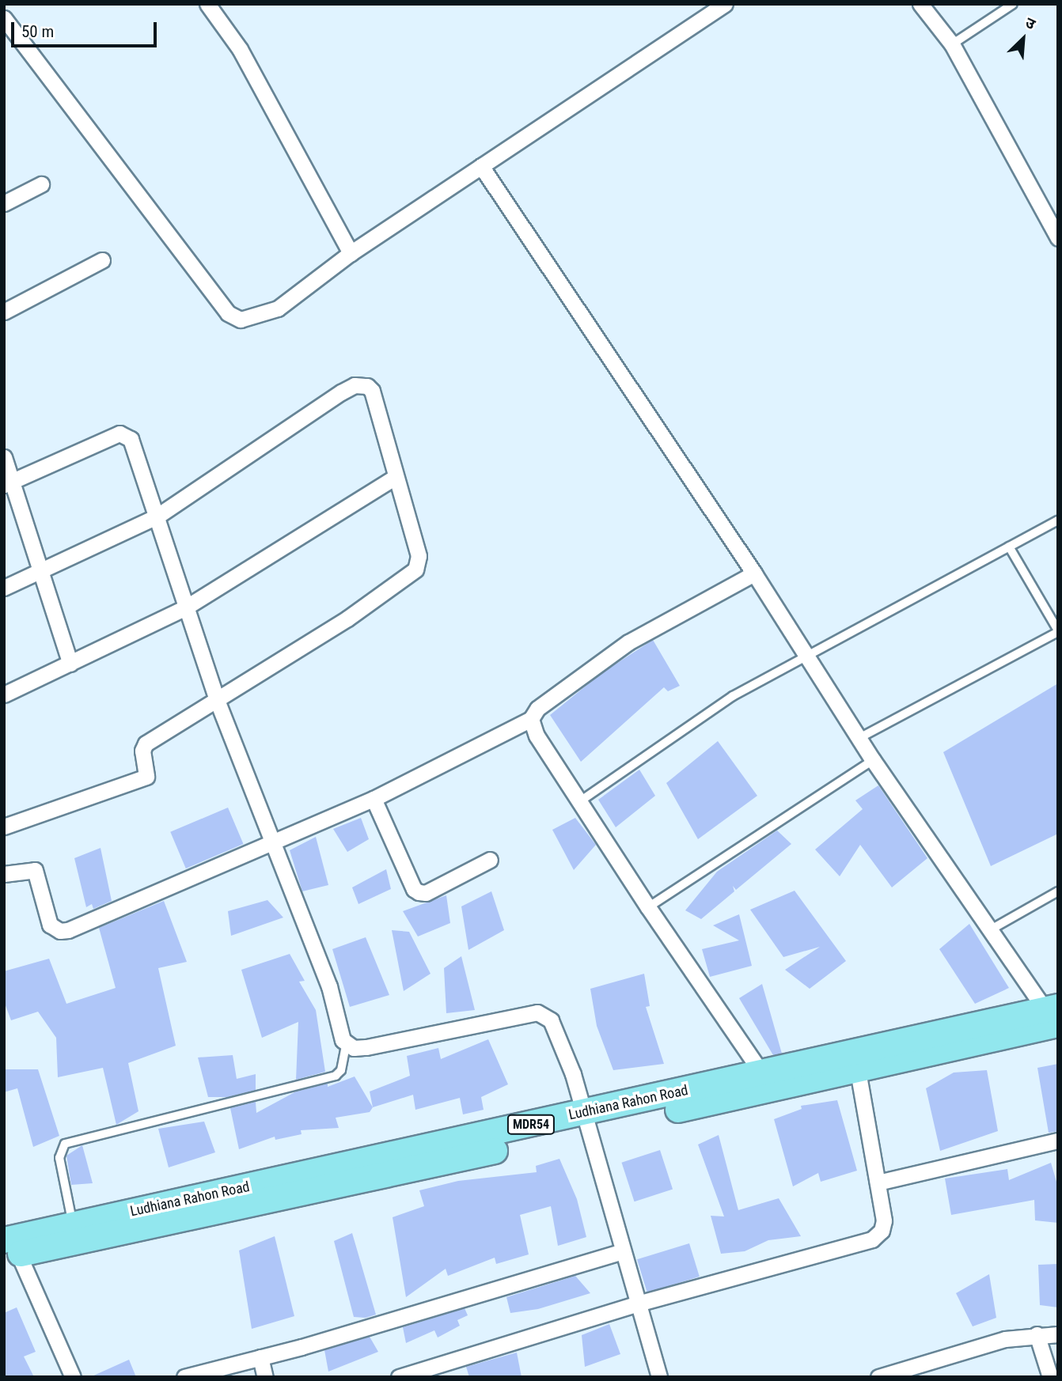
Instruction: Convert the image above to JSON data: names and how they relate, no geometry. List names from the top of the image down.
{
  "streets": {
    "main road": ["Ludhiana Rahon Road", "MDR54"]
  },
  "scale_bar": "50 m",
  "north": "top right"
}
